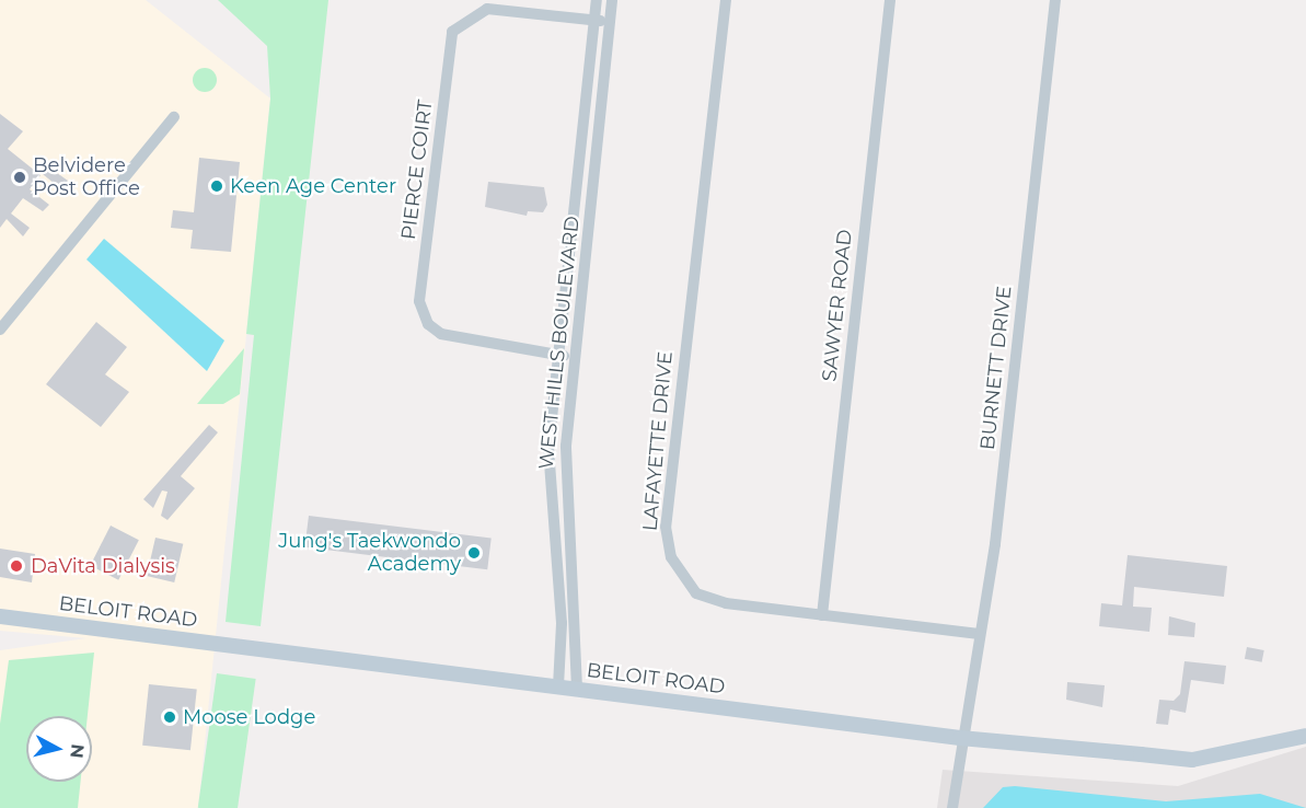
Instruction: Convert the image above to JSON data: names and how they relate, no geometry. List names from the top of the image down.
{
  "streets": {
    "main road": ["BELOIT ROAD"],
    "street": [
      "PIERCE COIRT",
      "SAWYER ROAD",
      "WEST HILLS BOULEVARD",
      "BURNETT DRIVE",
      "LAFAYETTE DRIVE"
    ]
  },
  "crossings": [
    ["PIERCE COIRT", "WEST HILLS BOULEVARD"],
    ["SAWYER ROAD", "LAFAYETTE DRIVE"],
    ["WEST HILLS BOULEVARD", "BELOIT ROAD"],
    ["BURNETT DRIVE", "LAFAYETTE DRIVE"],
    ["BURNETT DRIVE", "BELOIT ROAD"]
  ],
  "places": [
    "Belvidere Post Office",
    "Keen Age Center",
    "Jung's Taekwondo Academy",
    "DaVita Dialysis",
    "Moose Lodge"
  ],
  "north": "right"
}
